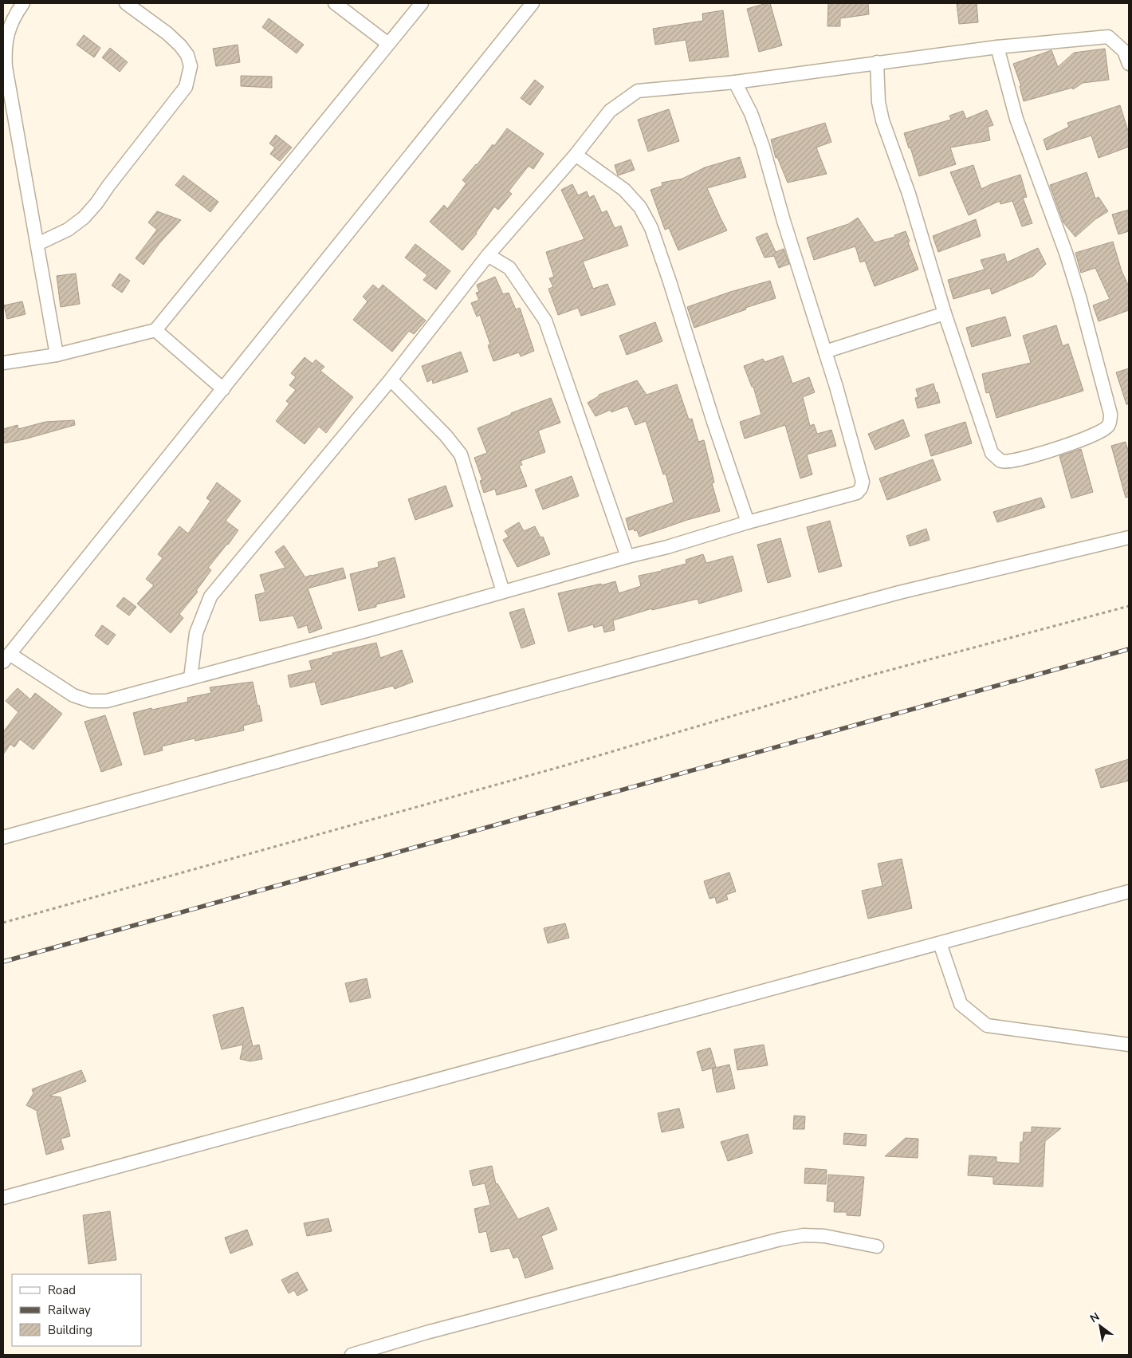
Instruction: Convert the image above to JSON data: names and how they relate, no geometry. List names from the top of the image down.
{
  "legend": ["Road", "Railway", "Building"],
  "north": "top left"
}
